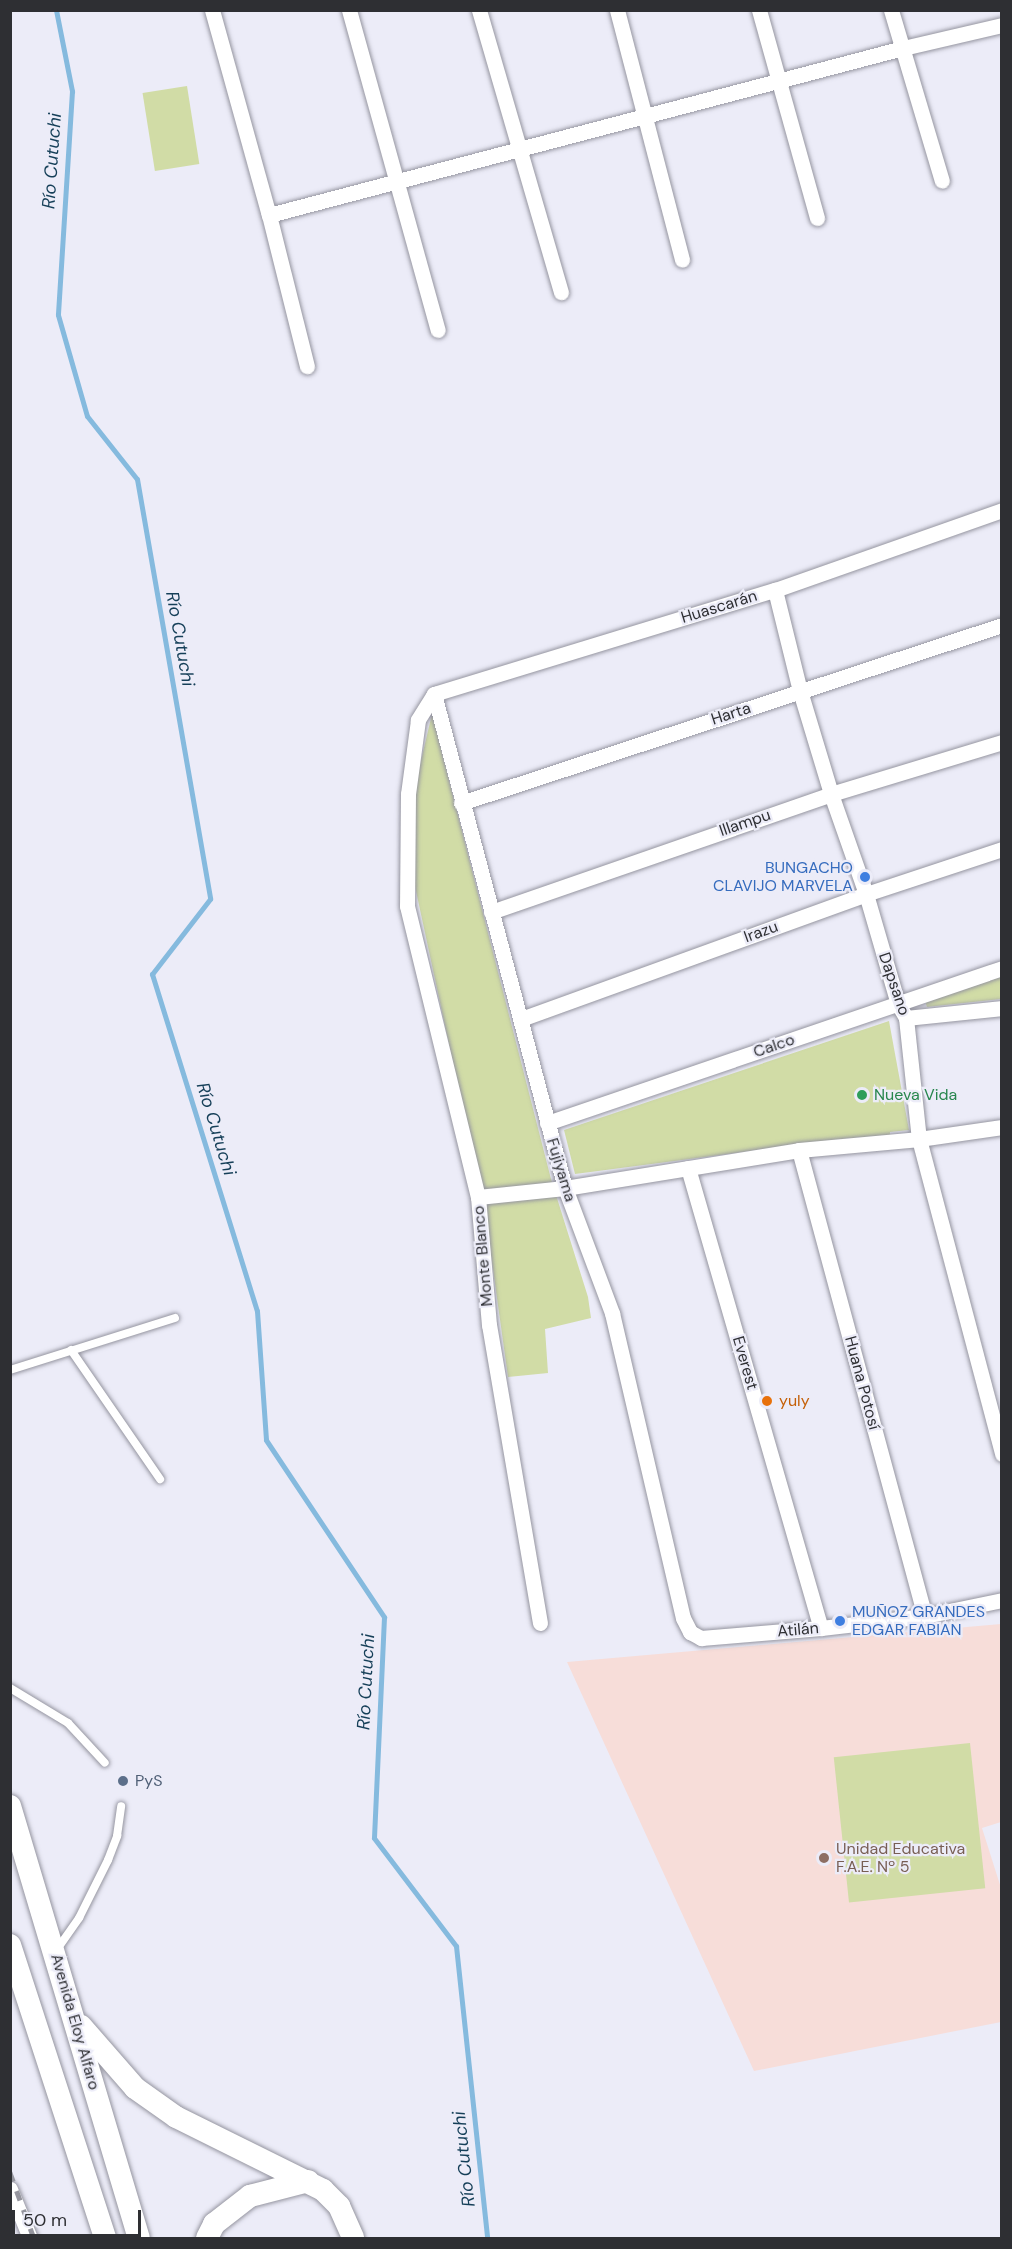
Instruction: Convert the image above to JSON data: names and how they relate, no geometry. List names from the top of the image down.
{
  "streets": {
    "main road": ["Avenida Eloy Alfaro"],
    "street": [
      "Huascarán",
      "Harta",
      "Illampu",
      "Irazu",
      "Dapsano",
      "Calco",
      "Fujiyama",
      "Monte Blanco",
      "Everest",
      "Huana Potosí",
      "Atilán"
    ]
  },
  "crossings": [
    ["Huascarán", "Dapsano"],
    ["Huascarán", "Fujiyama"],
    ["Harta", "Dapsano"],
    ["Harta", "Fujiyama"],
    ["Illampu", "Dapsano"],
    ["Illampu", "Fujiyama"],
    ["Irazu", "Dapsano"],
    ["Irazu", "Fujiyama"],
    ["Dapsano", "Calco"],
    ["Dapsano", "Monte Blanco"],
    ["Calco", "Fujiyama"],
    ["Fujiyama", "Monte Blanco"],
    ["Fujiyama", "Atilán"],
    ["Monte Blanco", "Everest"],
    ["Monte Blanco", "Huana Potosí"],
    ["Everest", "Atilán"],
    ["Huana Potosí", "Atilán"]
  ],
  "water": ["Río Cutuchi"],
  "places": [
    "BUNGACHO CLAVIJO MARVELA",
    "Nueva Vida",
    "yuly",
    "MUÑOZ GRANDES EDGAR FABIAN",
    "PyS",
    "Unidad Educativa F.A.E. Nº 5"
  ],
  "scale_bar": "50 m"
}
